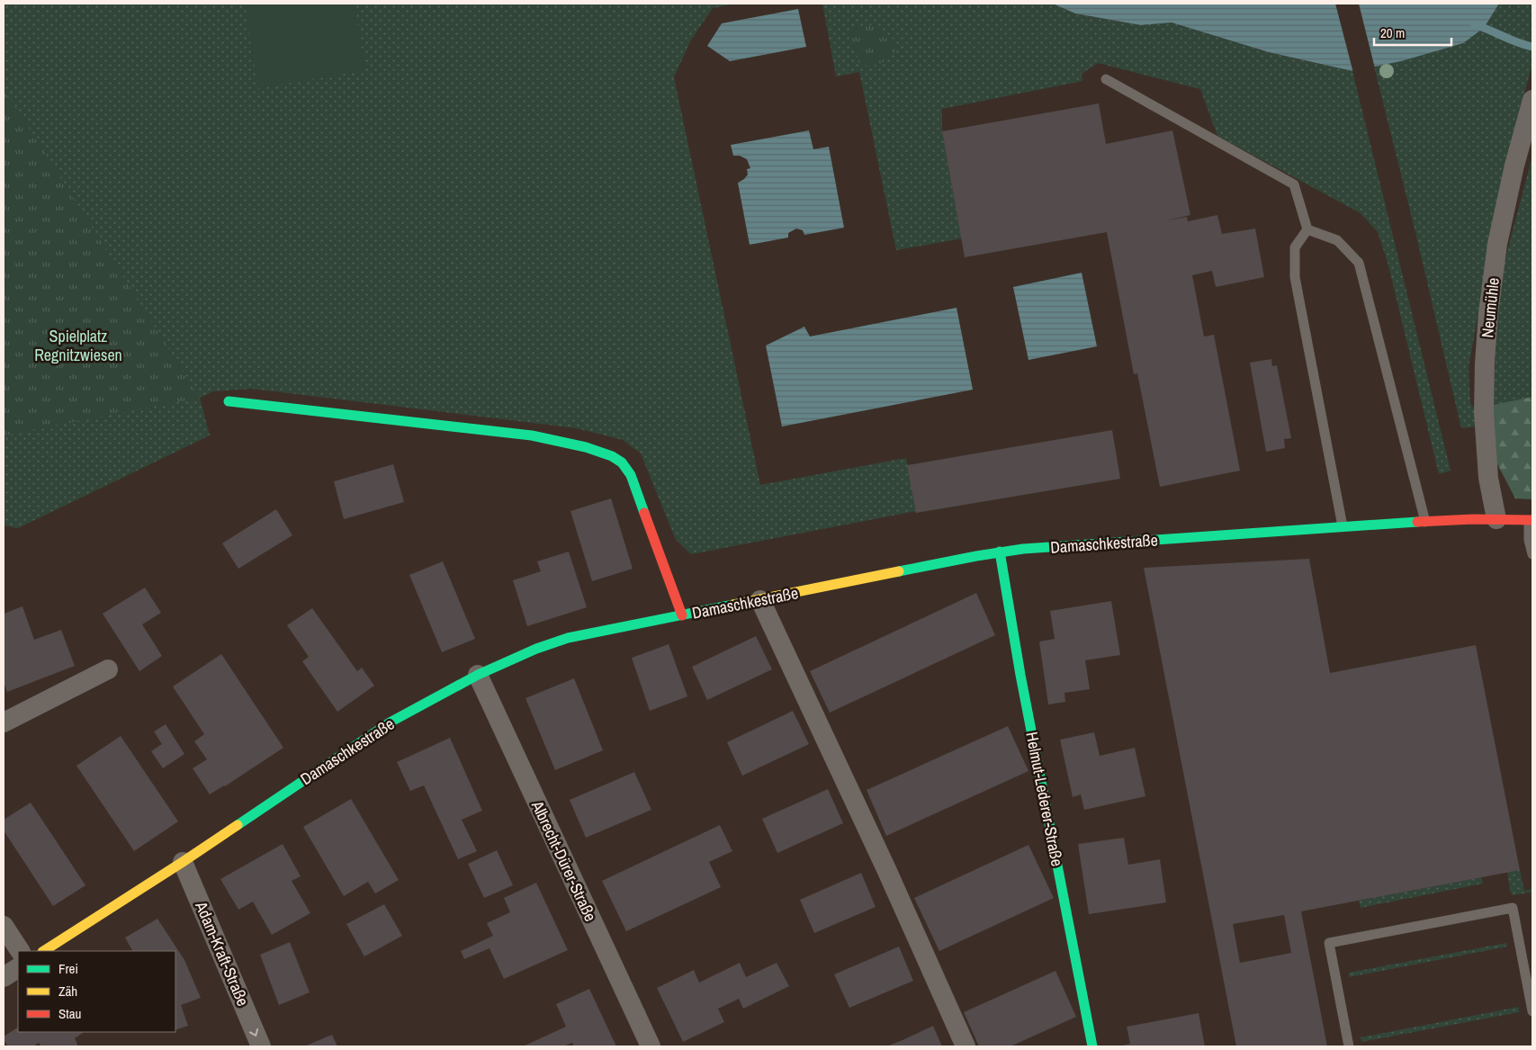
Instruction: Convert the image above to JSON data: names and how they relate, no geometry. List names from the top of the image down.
{
  "streets": {
    "street": [
      "Neumühle",
      "Damaschkestraße",
      "Helmut-Lederer-Straße",
      "Albrecht-Dürer-Straße",
      "Adam-Kraft-Straße"
    ]
  },
  "crossings": [
    ["Neumühle", "Damaschkestraße"],
    ["Damaschkestraße", "Helmut-Lederer-Straße"],
    ["Damaschkestraße", "Albrecht-Dürer-Straße"],
    ["Damaschkestraße", "Adam-Kraft-Straße"]
  ],
  "one_way": ["Adam-Kraft-Straße"],
  "parks": ["Spielplatz Regnitzwiesen"],
  "legend": ["Frei", "Zäh", "Stau"],
  "scale_bar": "20 m"
}
